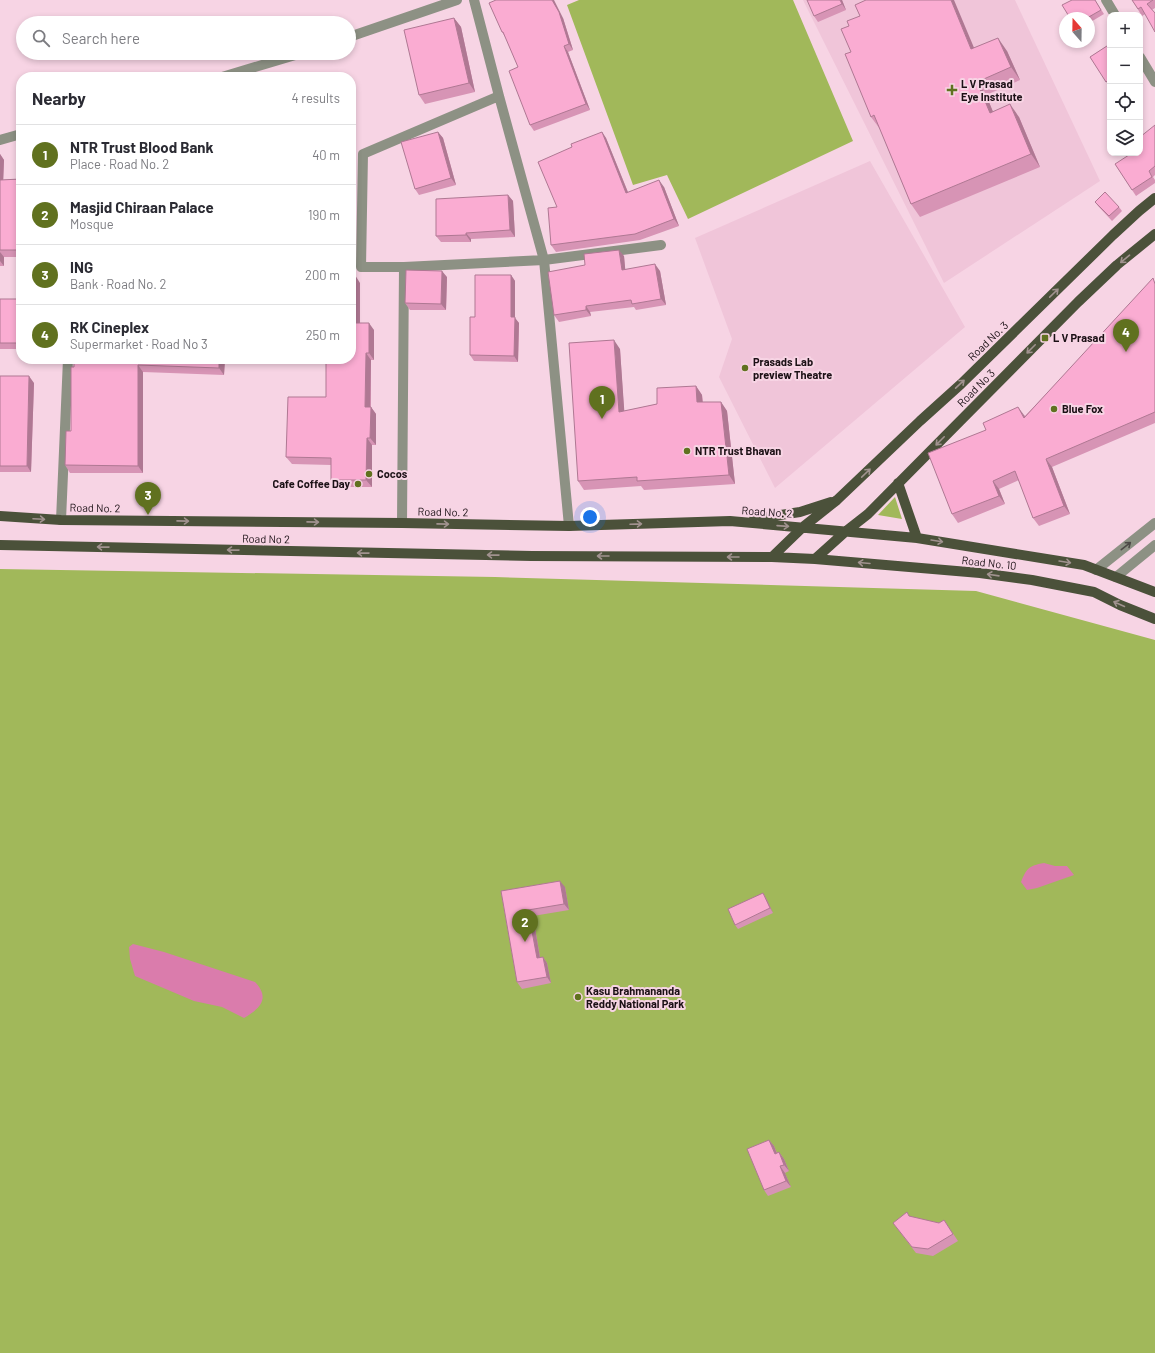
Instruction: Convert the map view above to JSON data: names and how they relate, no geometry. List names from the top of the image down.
{
  "streets": {
    "main road": [
      "Road No. 3",
      "Road No 3",
      "Road No. 2",
      "Road No 2",
      "Road No. 10"
    ]
  },
  "crossings": [
    ["Road No. 3", "Road No. 2"],
    ["Road No. 3", "Road No 2"],
    ["Road No 3", "Road No. 2"],
    ["Road No 3", "Road No. 10"],
    ["Road No. 2", "Road No. 10"]
  ],
  "one_way": [
    "Road No. 3",
    "Road No 3",
    "Road No. 2",
    "Road No 2"
  ],
  "places": {
    "health": ["L V Prasad Eye Institute"],
    "transit": ["L V Prasad"],
    "other": [
      "Prasads Lab preview Theatre",
      "Blue Fox",
      "NTR Trust Bhavan",
      "Cocos",
      "Cafe Coffee Day",
      "Kasu Brahmananda Reddy National Park"
    ]
  },
  "north": "top",
  "page": {
    "map_buttons": ["+", "−"],
    "search": "Search here",
    "heading": ["Nearby", "4 results"],
    "list": [
      {
        "mark": "1",
        "name": "NTR Trust Blood Bank",
        "note": "Place · Road No. 2",
        "value": "40 m"
      },
      {
        "mark": "2",
        "name": "Masjid Chiraan Palace",
        "note": "Mosque",
        "value": "190 m"
      },
      {
        "mark": "3",
        "name": "ING",
        "note": "Bank · Road No. 2",
        "value": "200 m"
      },
      {
        "mark": "4",
        "name": "RK Cineplex",
        "note": "Supermarket · Road No 3",
        "value": "250 m"
      }
    ],
    "pins": [
      "4",
      "1",
      "3",
      "2"
    ]
  }
}
